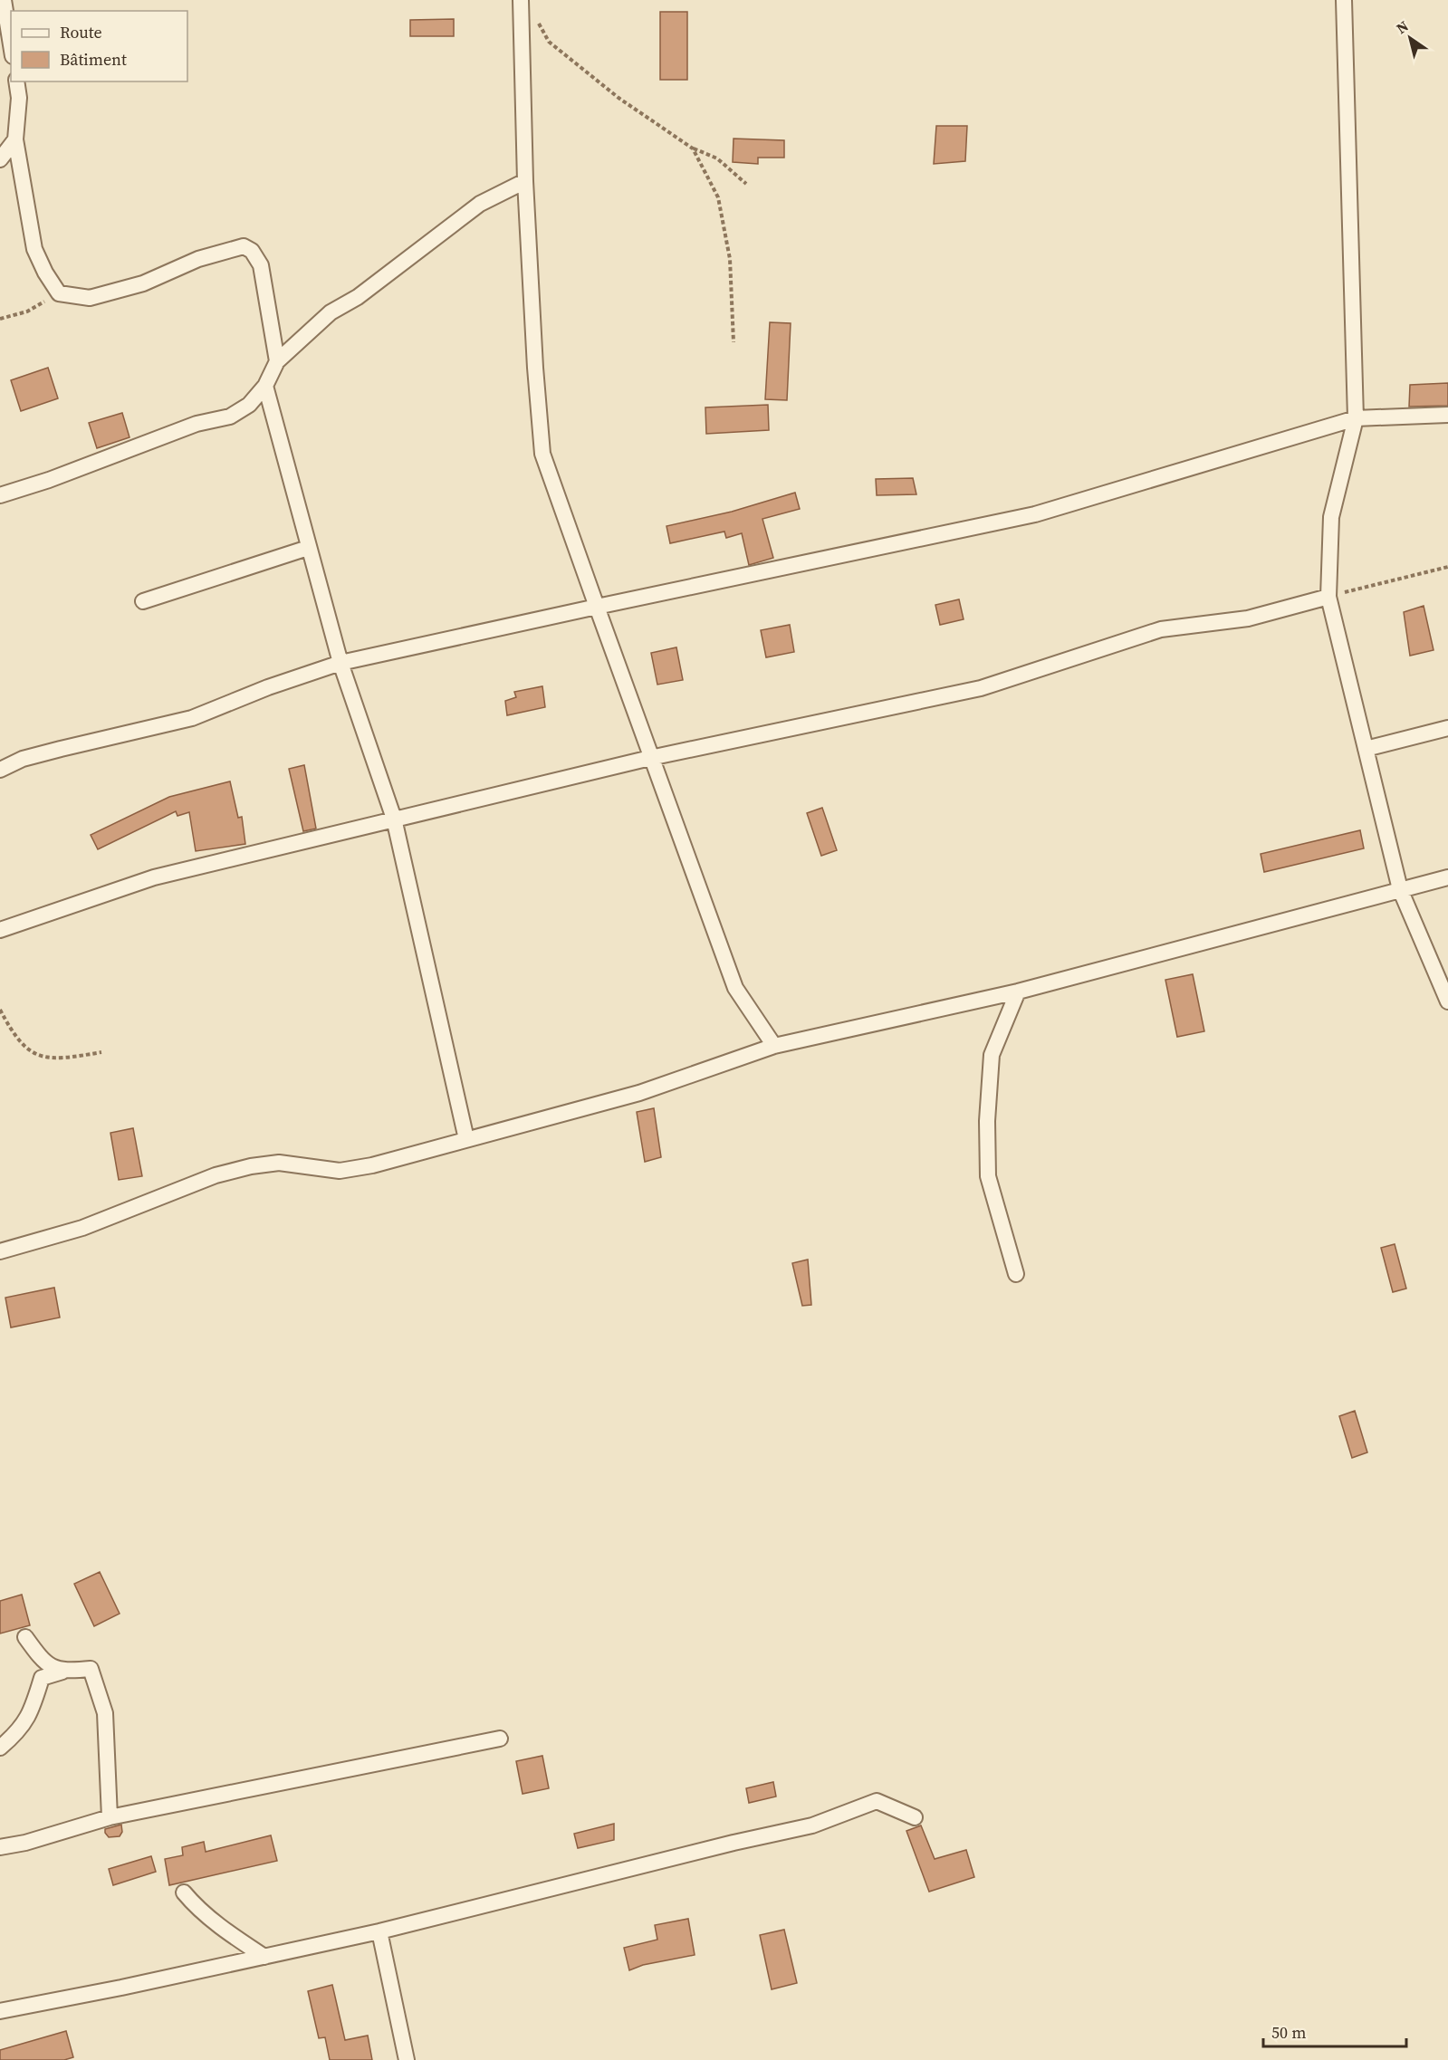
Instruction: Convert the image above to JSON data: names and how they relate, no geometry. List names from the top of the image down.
{
  "legend": ["Route", "Bâtiment"],
  "scale_bar": "50 m",
  "north": "top left"
}
